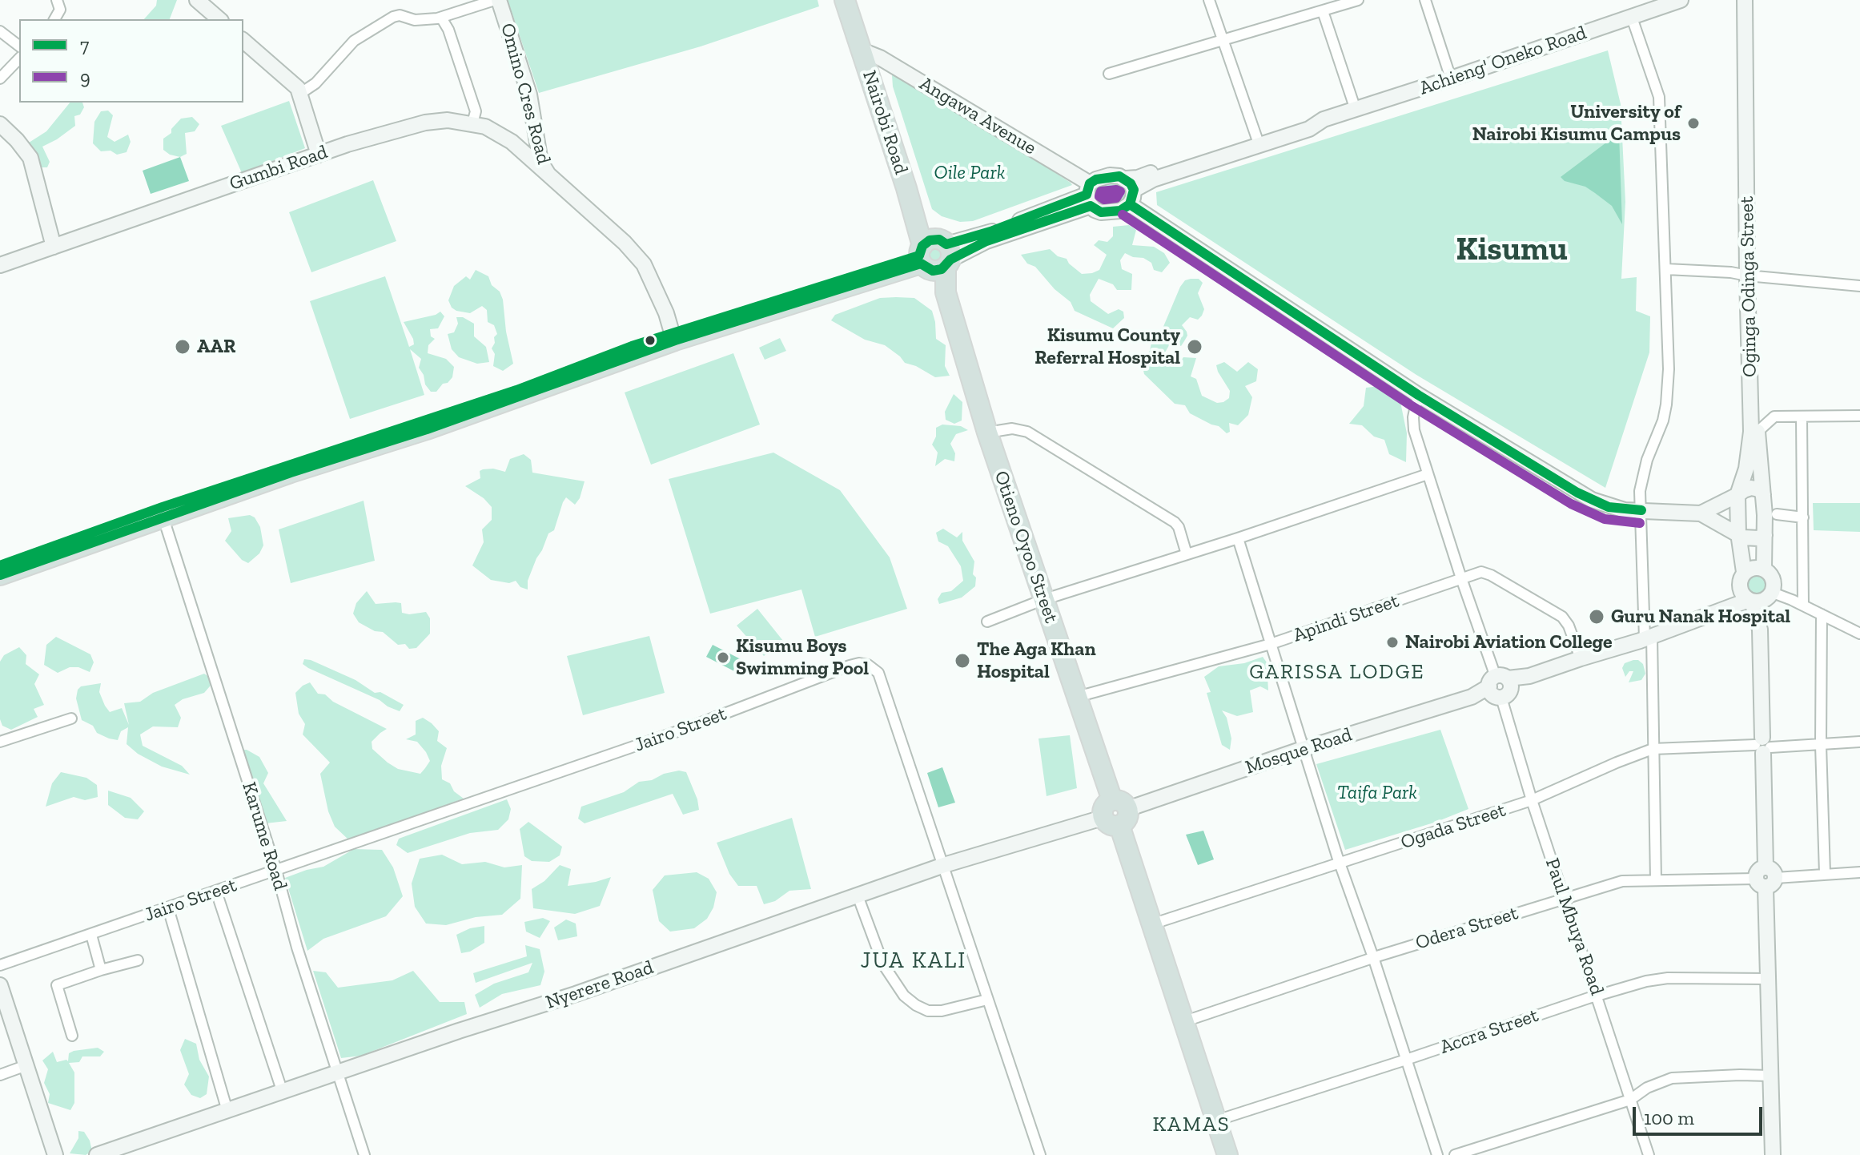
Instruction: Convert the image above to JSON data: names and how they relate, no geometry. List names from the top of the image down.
{
  "streets": {
    "highway": ["Nairobi Road", "Otieno Oyoo Street"],
    "main road": [
      "Achieng' Oneko Road",
      "Omino Cres Road",
      "Angawa Avenue",
      "Gumbi Road",
      "Oginga Odinga Street",
      "Mosque Road",
      "Nyerere Road"
    ],
    "street": [
      "Apindi Street",
      "Jairo Street",
      "Ogada Street",
      "Karume Road",
      "Paul Mbuya Road",
      "Odera Street",
      "Accra Street"
    ]
  },
  "crossings": [
    ["Achieng' Oneko Road", "Angawa Avenue"],
    ["Omino Cres Road", "Gumbi Road"],
    ["Angawa Avenue", "Nairobi Road"],
    ["Nairobi Road", "Otieno Oyoo Street"],
    ["Otieno Oyoo Street", "Apindi Street"],
    ["Otieno Oyoo Street", "Mosque Road"],
    ["Otieno Oyoo Street", "Ogada Street"],
    ["Otieno Oyoo Street", "Odera Street"],
    ["Otieno Oyoo Street", "Nyerere Road"],
    ["Otieno Oyoo Street", "Accra Street"],
    ["Apindi Street", "Paul Mbuya Road"],
    ["Jairo Street", "Karume Road"],
    ["Jairo Street", "Nyerere Road"],
    ["Mosque Road", "Paul Mbuya Road"],
    ["Mosque Road", "Nyerere Road"],
    ["Ogada Street", "Paul Mbuya Road"],
    ["Karume Road", "Nyerere Road"],
    ["Paul Mbuya Road", "Odera Street"],
    ["Paul Mbuya Road", "Accra Street"]
  ],
  "districts": [
    "Kisumu",
    "GARISSA LODGE",
    "JUA KALI",
    "KAMAS"
  ],
  "parks": ["Oile Park", "Taifa Park"],
  "places": [
    "University of Nairobi Kisumu Campus",
    "AAR",
    "Kisumu County Referral Hospital",
    "Guru Nanak Hospital",
    "Nairobi Aviation College",
    "Kisumu Boys Swimming Pool",
    "The Aga Khan Hospital"
  ],
  "lines": ["transit line 7", "transit line 9"],
  "legend": ["7", "9"],
  "scale_bar": "100 m"
}
